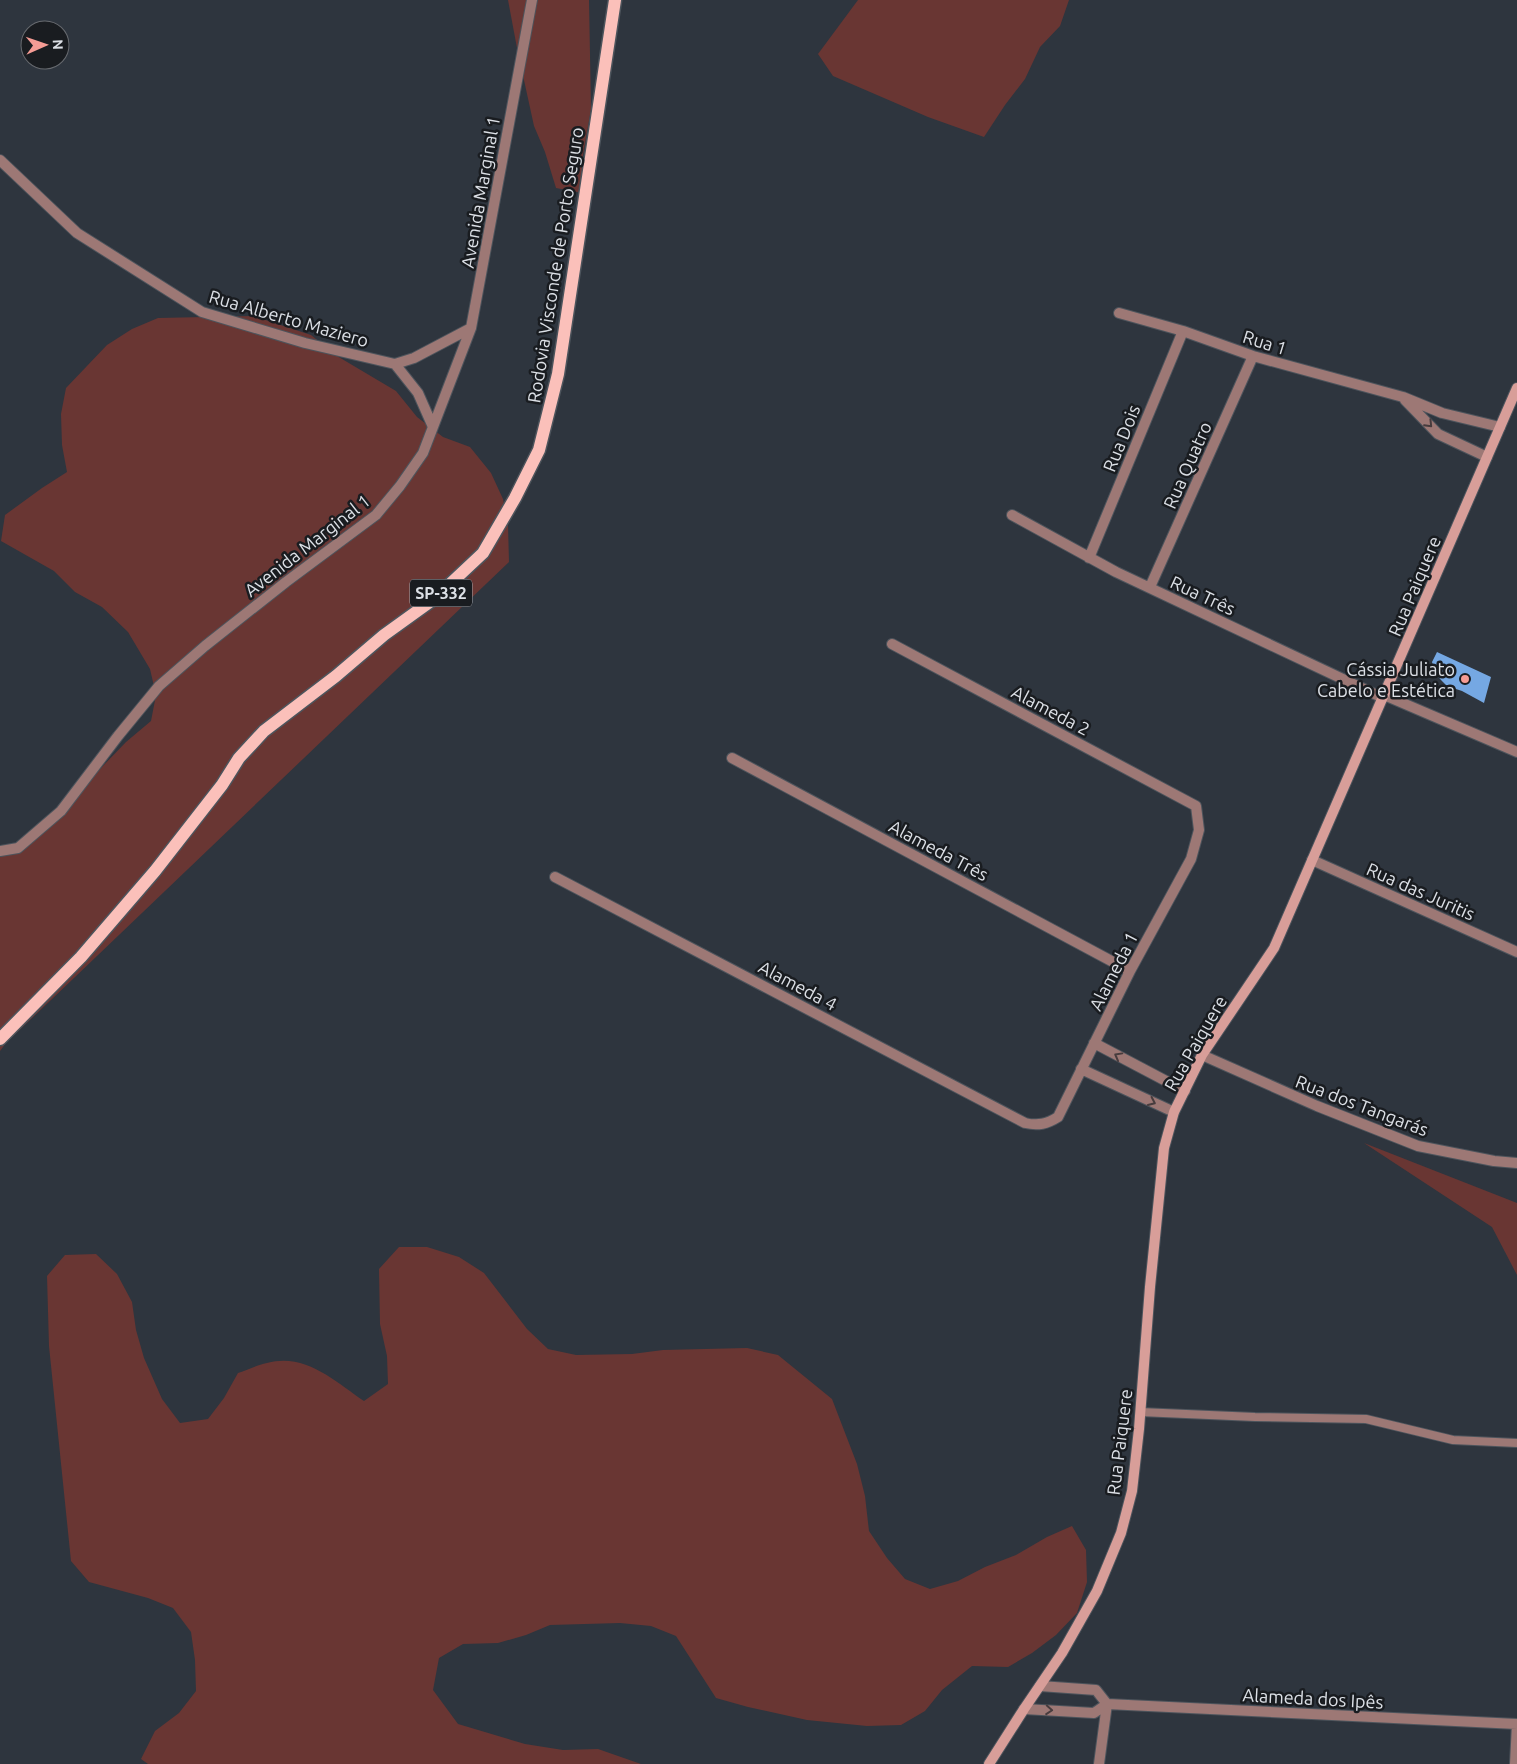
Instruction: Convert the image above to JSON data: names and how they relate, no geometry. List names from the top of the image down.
{
  "streets": {
    "main road": ["Rodovia Visconde de Porto Seguro", "SP-332"],
    "street": [
      "Avenida Marginal 1",
      "Rua Alberto Maziero",
      "Rua 1",
      "Rua Dois",
      "Rua Quatro",
      "Rua Paiquere",
      "Rua Três",
      "Alameda 2",
      "Alameda Três",
      "Rua das Juritis",
      "Alameda 1",
      "Alameda 4",
      "Rua dos Tangarás",
      "Alameda dos Ipês"
    ]
  },
  "crossings": [
    ["Rua 1", "Rua Dois"],
    ["Rua 1", "Rua Quatro"],
    ["Rua 1", "Rua Paiquere"],
    ["Rua Dois", "Rua Três"],
    ["Rua Quatro", "Rua Três"],
    ["Rua Paiquere", "Rua Três"],
    ["Rua Paiquere", "Rua das Juritis"],
    ["Rua Paiquere", "Rua dos Tangarás"],
    ["Alameda 2", "Alameda 1"],
    ["Alameda Três", "Alameda 1"],
    ["Alameda 1", "Alameda 4"]
  ],
  "places": ["Cássia Juliato Cabelo e Estética"],
  "north": "right"
}
